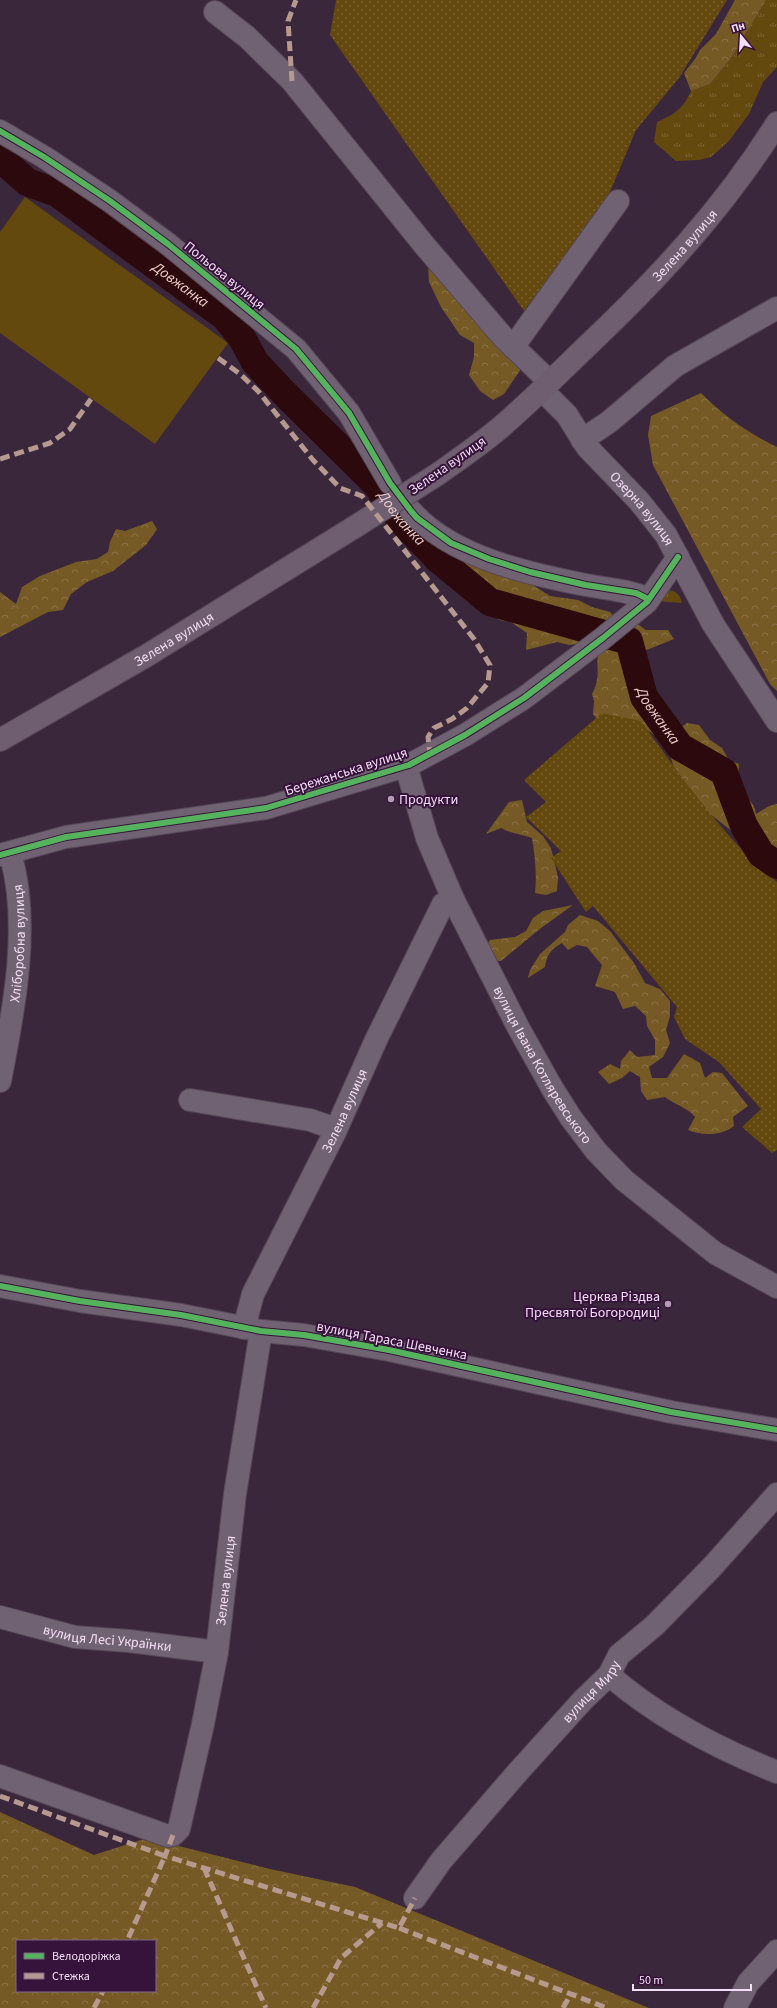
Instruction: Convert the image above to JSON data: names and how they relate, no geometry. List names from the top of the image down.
{
  "streets": {
    "highway": ["Зелена вулиця"],
    "street": [
      "Польова вулиця",
      "Озерна вулиця",
      "Бережанська вулиця",
      "Хліборобна вулиця",
      "вулиця Івана Котляревського",
      "вулиця Тараса Шевченка",
      "вулиця Лесі Українки",
      "вулиця Миру"
    ]
  },
  "crossings": [
    ["Зелена вулиця", "Озерна вулиця"],
    ["Зелена вулиця", "вулиця Івана Котляревського"],
    ["Зелена вулиця", "вулиця Тараса Шевченка"],
    ["Зелена вулиця", "вулиця Лесі Українки"],
    ["Озерна вулиця", "Бережанська вулиця"],
    ["Бережанська вулиця", "Хліборобна вулиця"],
    ["Бережанська вулиця", "вулиця Івана Котляревського"]
  ],
  "water": ["Довжанка"],
  "places": ["Продукти", "Церква Різдва Пресвятої Богородиці"],
  "legend": ["Велодоріжка", "Стежка"],
  "scale_bar": "50 m",
  "north": "top"
}
